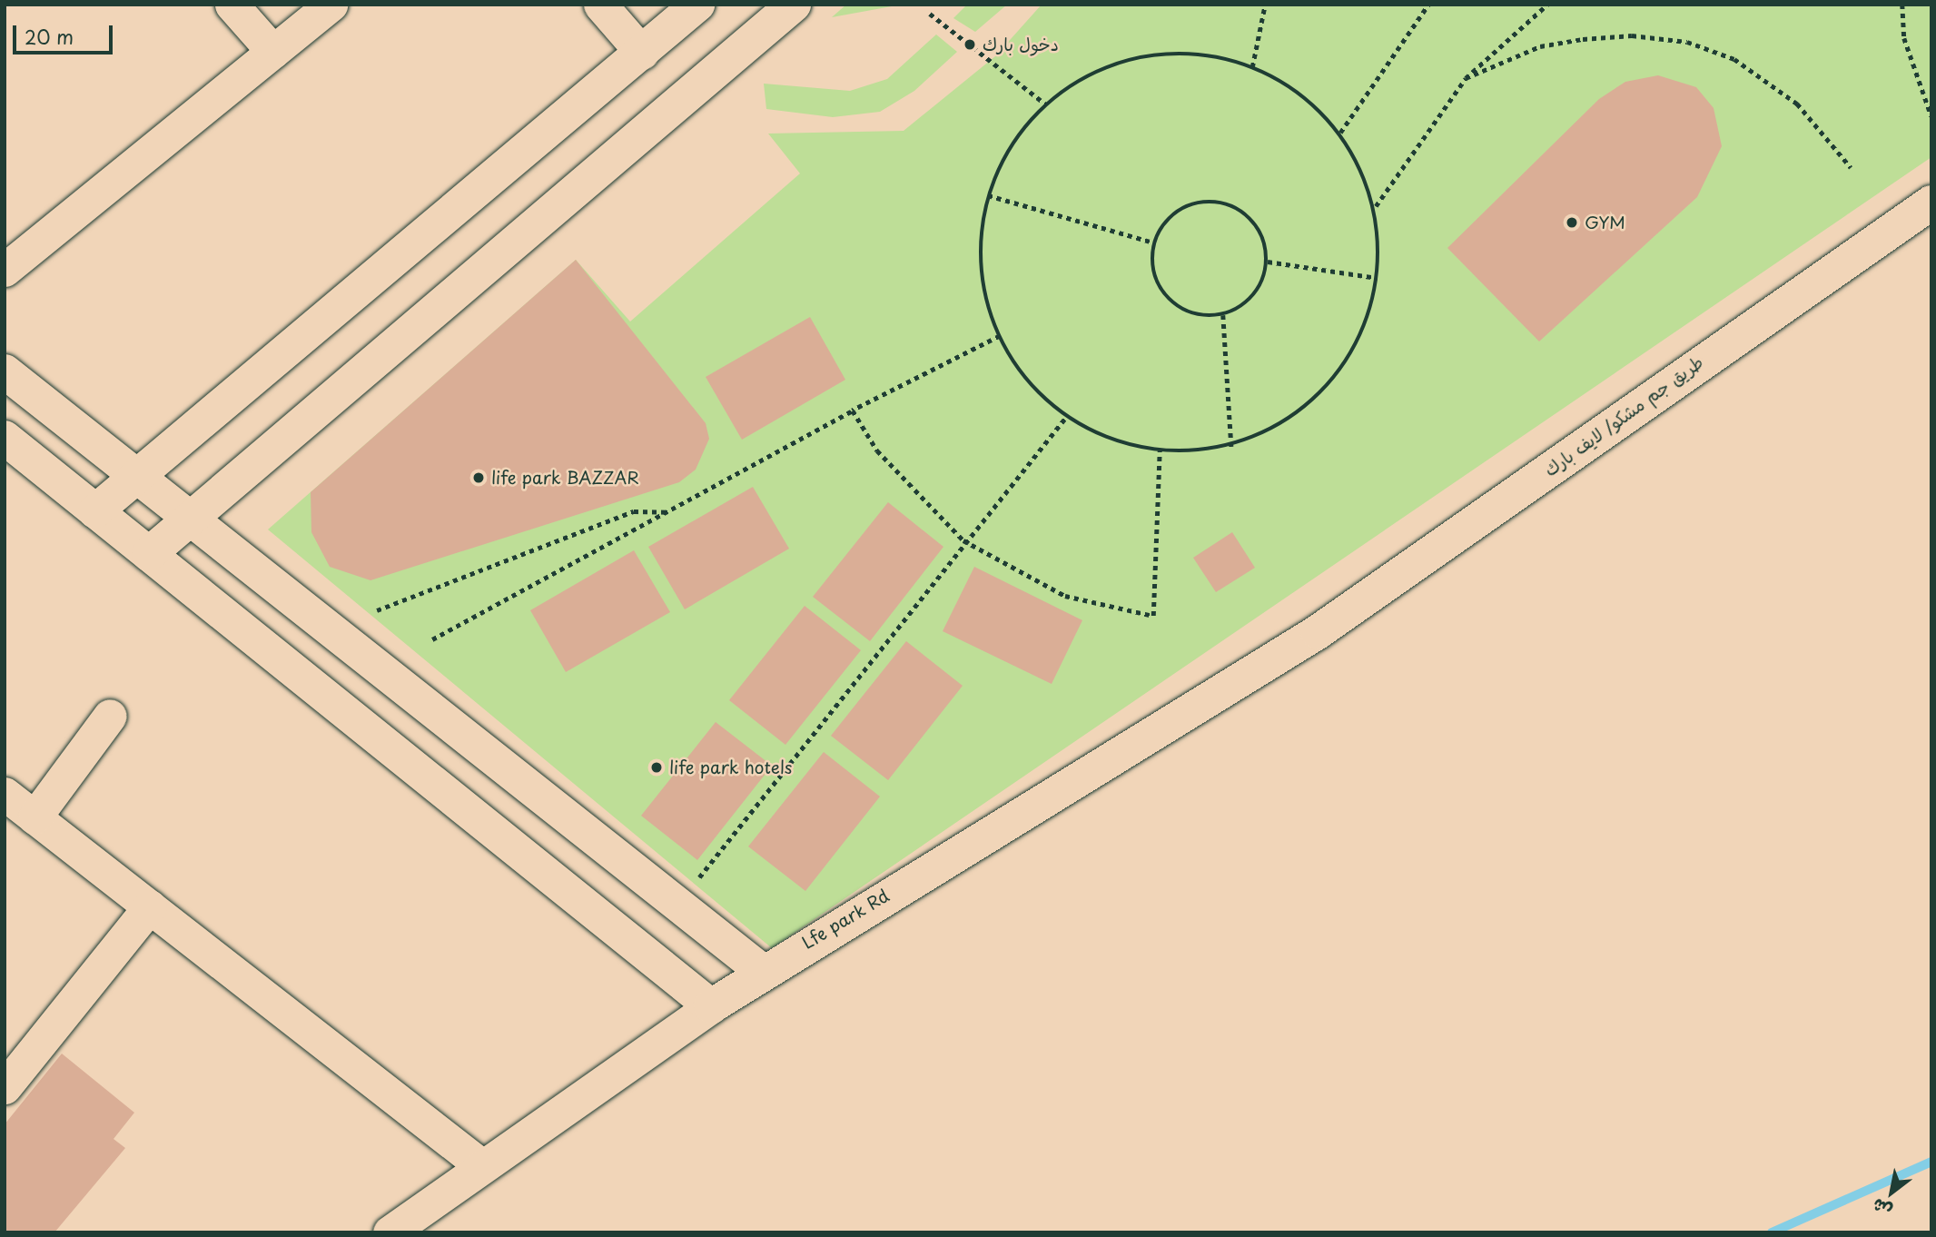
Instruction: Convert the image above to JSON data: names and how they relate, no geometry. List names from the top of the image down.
{
  "streets": {
    "main road": ["طريق جم مشكو/ لايف بارك", "Lfe park Rd"]
  },
  "crossings": [
    ["طريق جم مشكو/ لايف بارك", "Lfe park Rd"]
  ],
  "places": [
    "دخول بارك",
    "GYM",
    "life park BAZZAR",
    "life park hotels"
  ],
  "scale_bar": "20 m",
  "north": "bottom left"
}
